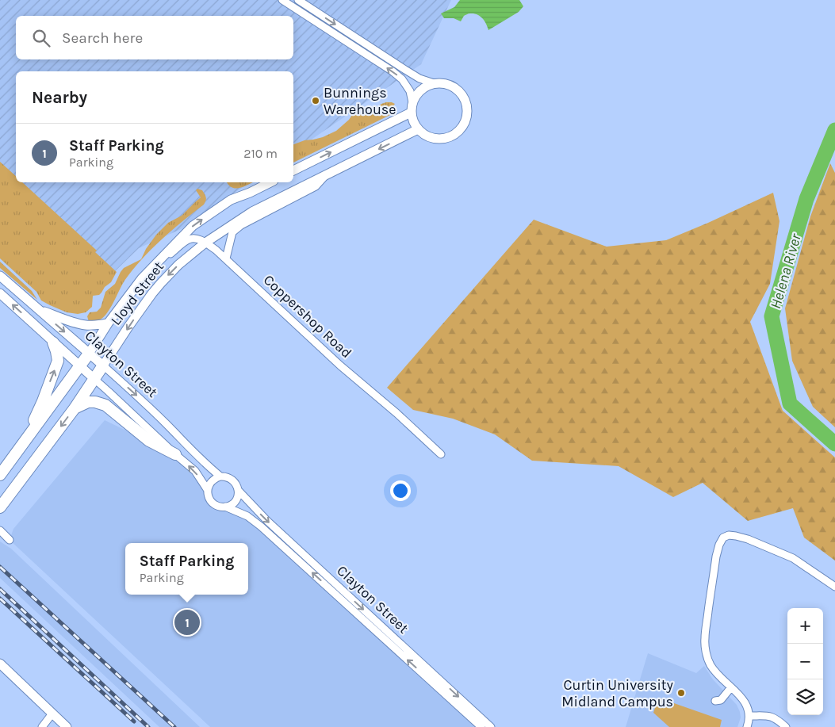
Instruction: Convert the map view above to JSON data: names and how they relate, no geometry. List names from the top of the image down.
{
  "streets": {
    "main road": ["Lloyd Street", "Clayton Street"],
    "street": ["Coppershop Road"]
  },
  "crossings": [
    ["Lloyd Street", "Coppershop Road"],
    ["Lloyd Street", "Clayton Street"]
  ],
  "water": ["Helena River"],
  "places": ["Bunnings Warehouse", "Curtin University Midland Campus"],
  "page": {
    "search": "Search here",
    "heading": "Nearby",
    "list": [
      {
        "mark": "1",
        "name": "Staff Parking",
        "note": "Parking",
        "value": "210 m"
      }
    ],
    "popup": ["Staff Parking", "Parking"],
    "map_buttons": ["+", "−"],
    "pins": "1"
  }
}
